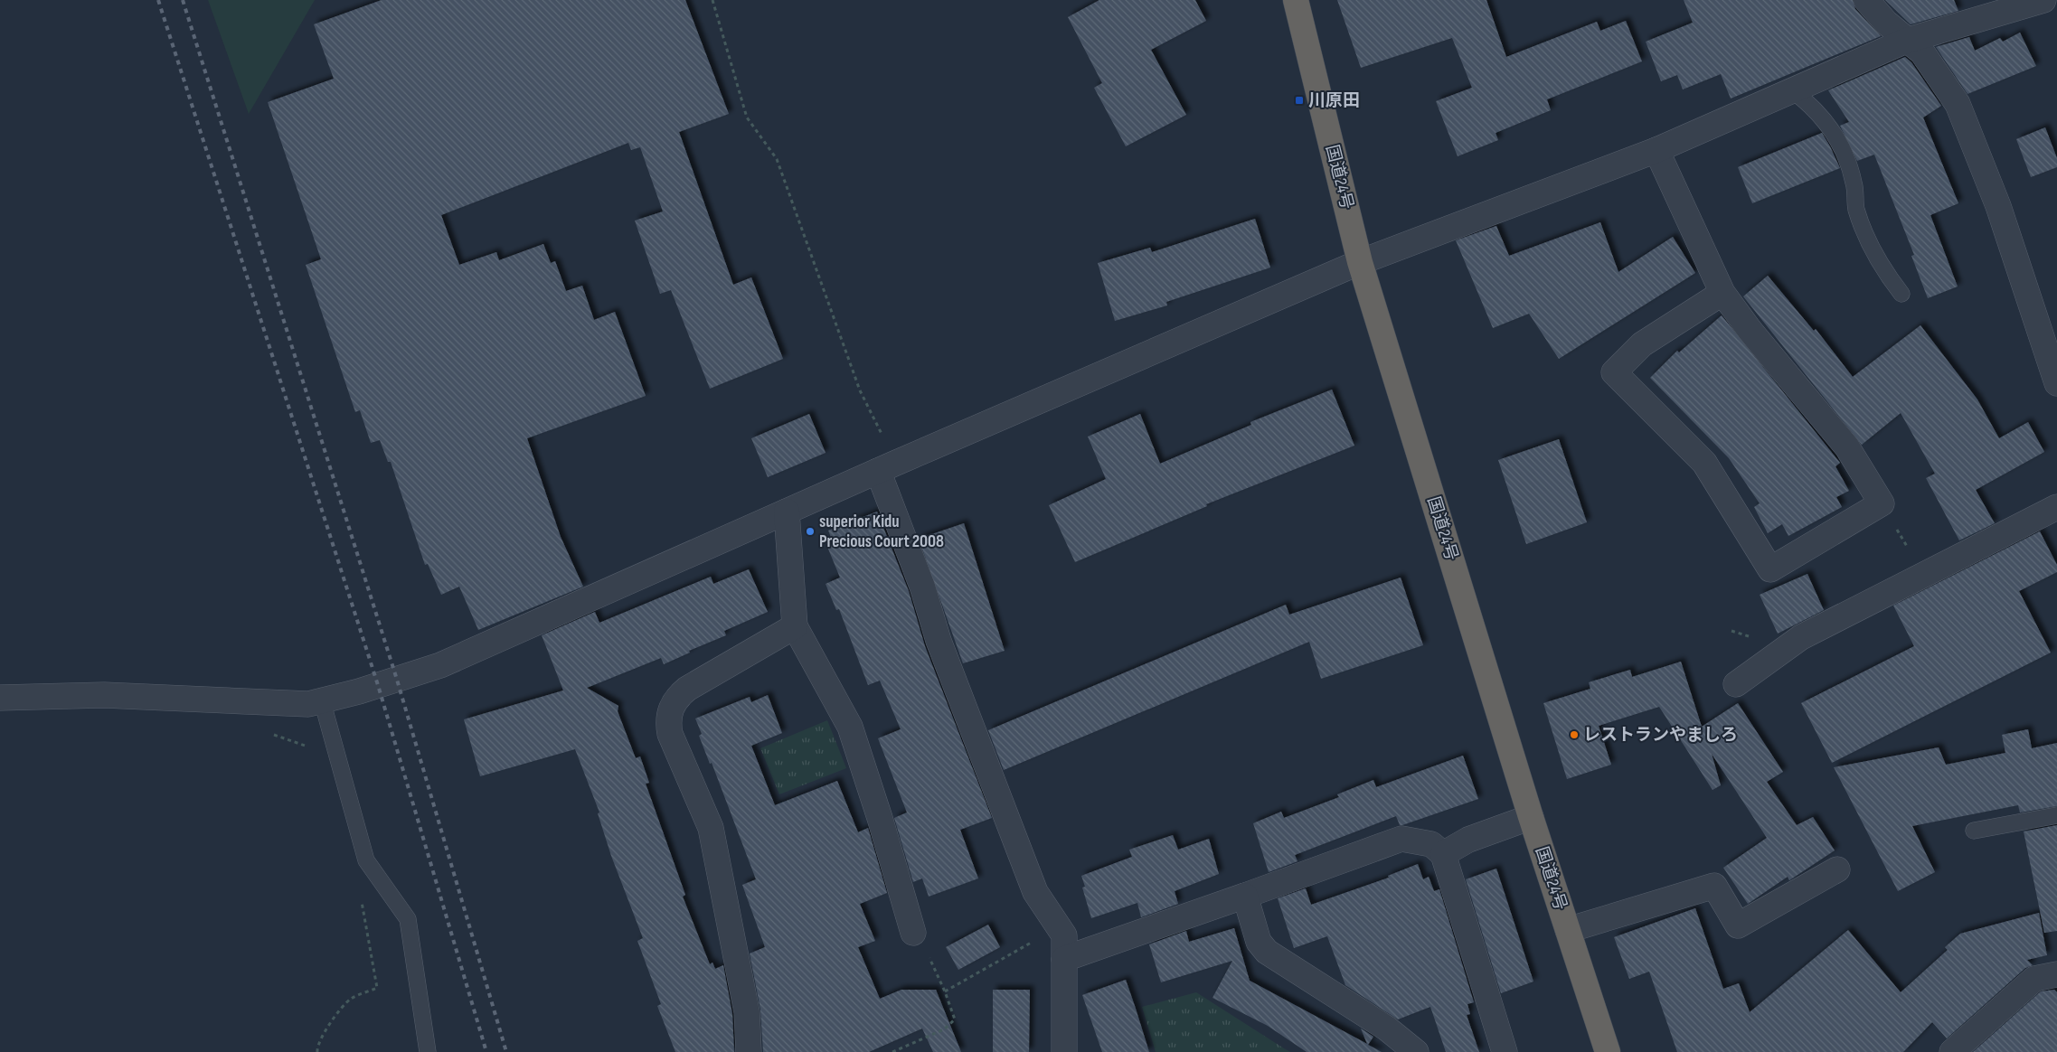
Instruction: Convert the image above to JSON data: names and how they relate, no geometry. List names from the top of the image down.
{
  "streets": {
    "highway": ["国道24号"]
  },
  "places": {
    "transit": ["川原田"],
    "other": ["superior Kidu Precious Court 2008", "レストランやましろ"]
  }
}
